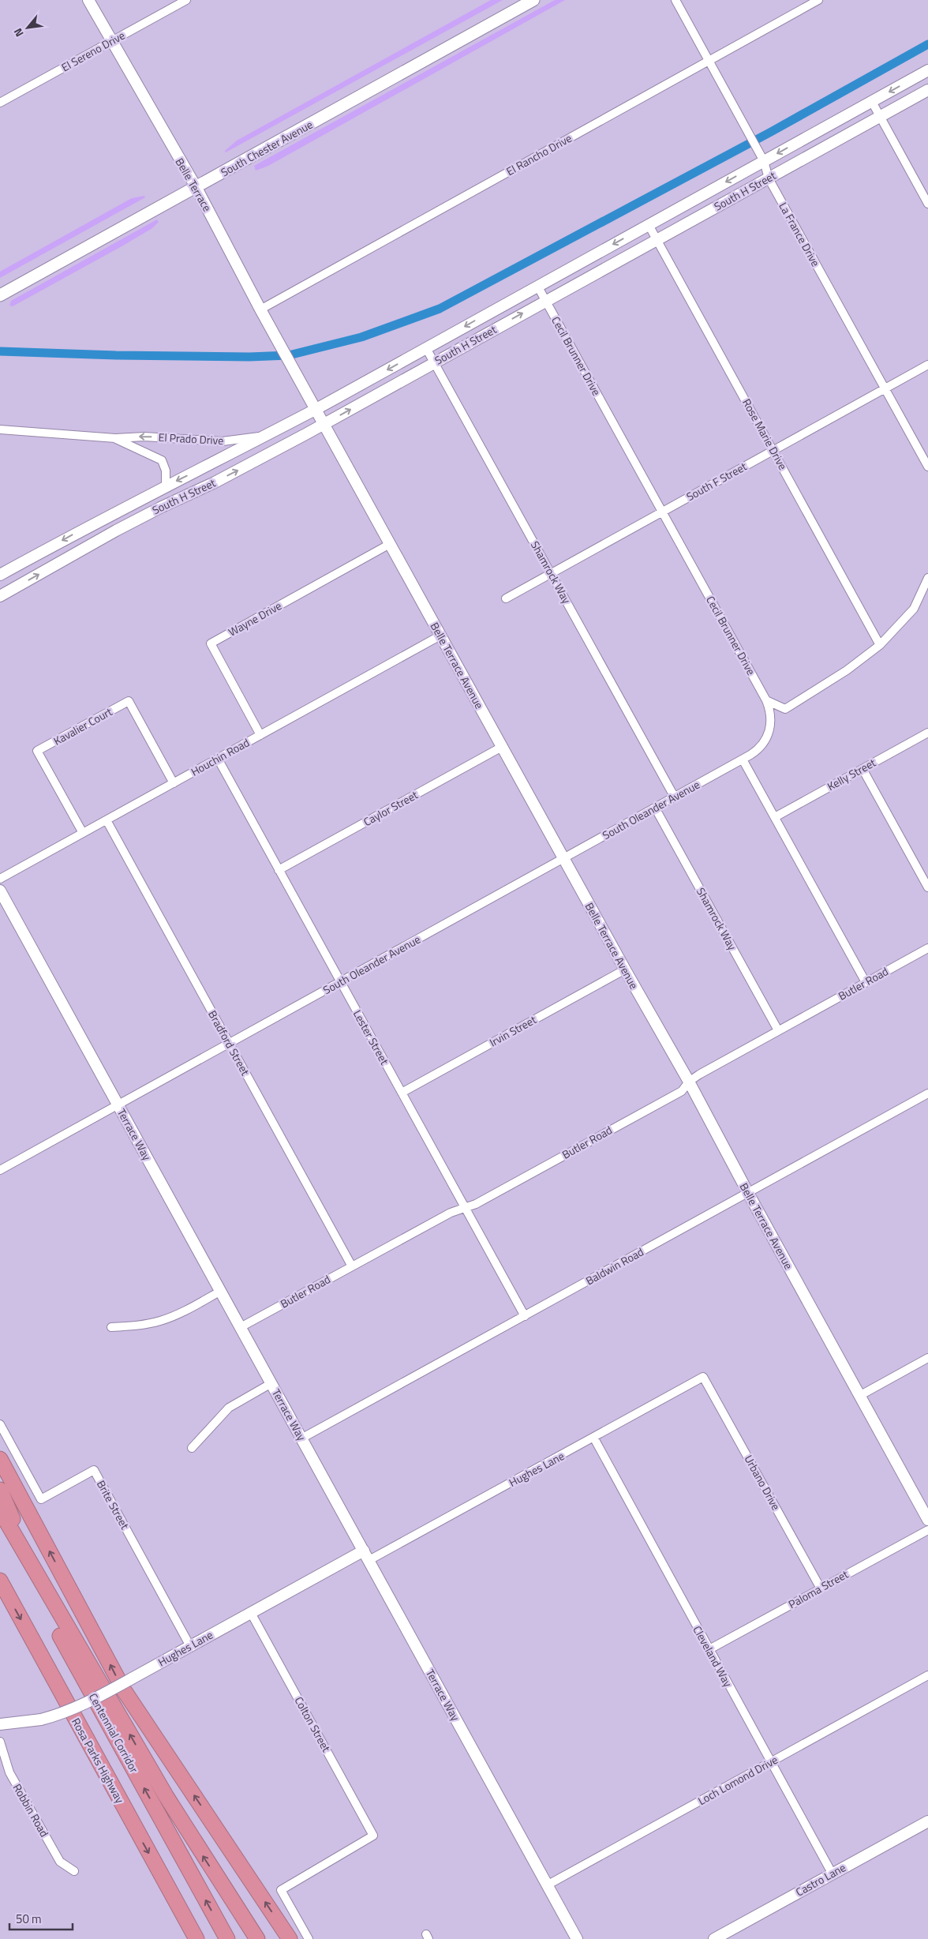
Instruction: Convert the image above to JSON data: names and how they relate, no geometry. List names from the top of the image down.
{
  "streets": {
    "highway": ["Centennial Corridor", "Rosa Parks Highway"],
    "main road": ["South Chester Avenue"],
    "street": [
      "El Sereno Drive",
      "El Rancho Drive",
      "Belle Terrace",
      "South H Street",
      "La France Drive",
      "Cecil Brunner Drive",
      "Rose Marie Drive",
      "El Prado Drive",
      "South F Street",
      "Shamrock Way",
      "Wayne Drive",
      "Belle Terrace Avenue",
      "Kavalier Court",
      "Houchin Road",
      "Kelly Street",
      "Caylor Street",
      "South Oleander Avenue",
      "Butler Road",
      "Irvin Street",
      "Lester Street",
      "Bradford Street",
      "Terrace Way",
      "Baldwin Road",
      "Hughes Lane",
      "Urbano Drive",
      "Brite Street",
      "Paloma Street",
      "Cleveland Way",
      "Colton Street",
      "Loch Lomond Drive",
      "Robbin Road",
      "Castro Lane"
    ]
  },
  "crossings": [
    ["El Sereno Drive", "Belle Terrace"],
    ["South Chester Avenue", "Belle Terrace"],
    ["El Rancho Drive", "Belle Terrace"],
    ["El Rancho Drive", "La France Drive"],
    ["Belle Terrace", "Belle Terrace Avenue"],
    ["South H Street", "La France Drive"],
    ["South H Street", "Cecil Brunner Drive"],
    ["South H Street", "Rose Marie Drive"],
    ["South H Street", "El Prado Drive"],
    ["South H Street", "Shamrock Way"],
    ["South H Street", "Belle Terrace Avenue"],
    ["La France Drive", "South F Street"],
    ["Cecil Brunner Drive", "South F Street"],
    ["Cecil Brunner Drive", "South Oleander Avenue"],
    ["Rose Marie Drive", "South F Street"],
    ["South F Street", "Shamrock Way"],
    ["Shamrock Way", "South Oleander Avenue"],
    ["Shamrock Way", "Butler Road"],
    ["Wayne Drive", "Belle Terrace Avenue"],
    ["Wayne Drive", "Houchin Road"],
    ["Belle Terrace Avenue", "Houchin Road"],
    ["Belle Terrace Avenue", "Caylor Street"],
    ["Belle Terrace Avenue", "South Oleander Avenue"],
    ["Belle Terrace Avenue", "Butler Road"],
    ["Belle Terrace Avenue", "Irvin Street"],
    ["Belle Terrace Avenue", "Baldwin Road"],
    ["Kavalier Court", "Houchin Road"],
    ["Houchin Road", "Lester Street"],
    ["Houchin Road", "Bradford Street"],
    ["Caylor Street", "Lester Street"],
    ["South Oleander Avenue", "Lester Street"],
    ["South Oleander Avenue", "Bradford Street"],
    ["South Oleander Avenue", "Terrace Way"],
    ["Butler Road", "Lester Street"],
    ["Butler Road", "Bradford Street"],
    ["Butler Road", "Terrace Way"],
    ["Irvin Street", "Lester Street"],
    ["Lester Street", "Baldwin Road"],
    ["Terrace Way", "Baldwin Road"],
    ["Terrace Way", "Hughes Lane"],
    ["Terrace Way", "Loch Lomond Drive"],
    ["Hughes Lane", "Urbano Drive"],
    ["Hughes Lane", "Brite Street"],
    ["Hughes Lane", "Cleveland Way"],
    ["Hughes Lane", "Colton Street"],
    ["Urbano Drive", "Paloma Street"],
    ["Paloma Street", "Cleveland Way"],
    ["Cleveland Way", "Loch Lomond Drive"],
    ["Cleveland Way", "Castro Lane"]
  ],
  "one_way": ["El Prado Drive"],
  "scale_bar": "50 m",
  "north": "bottom left"
}
